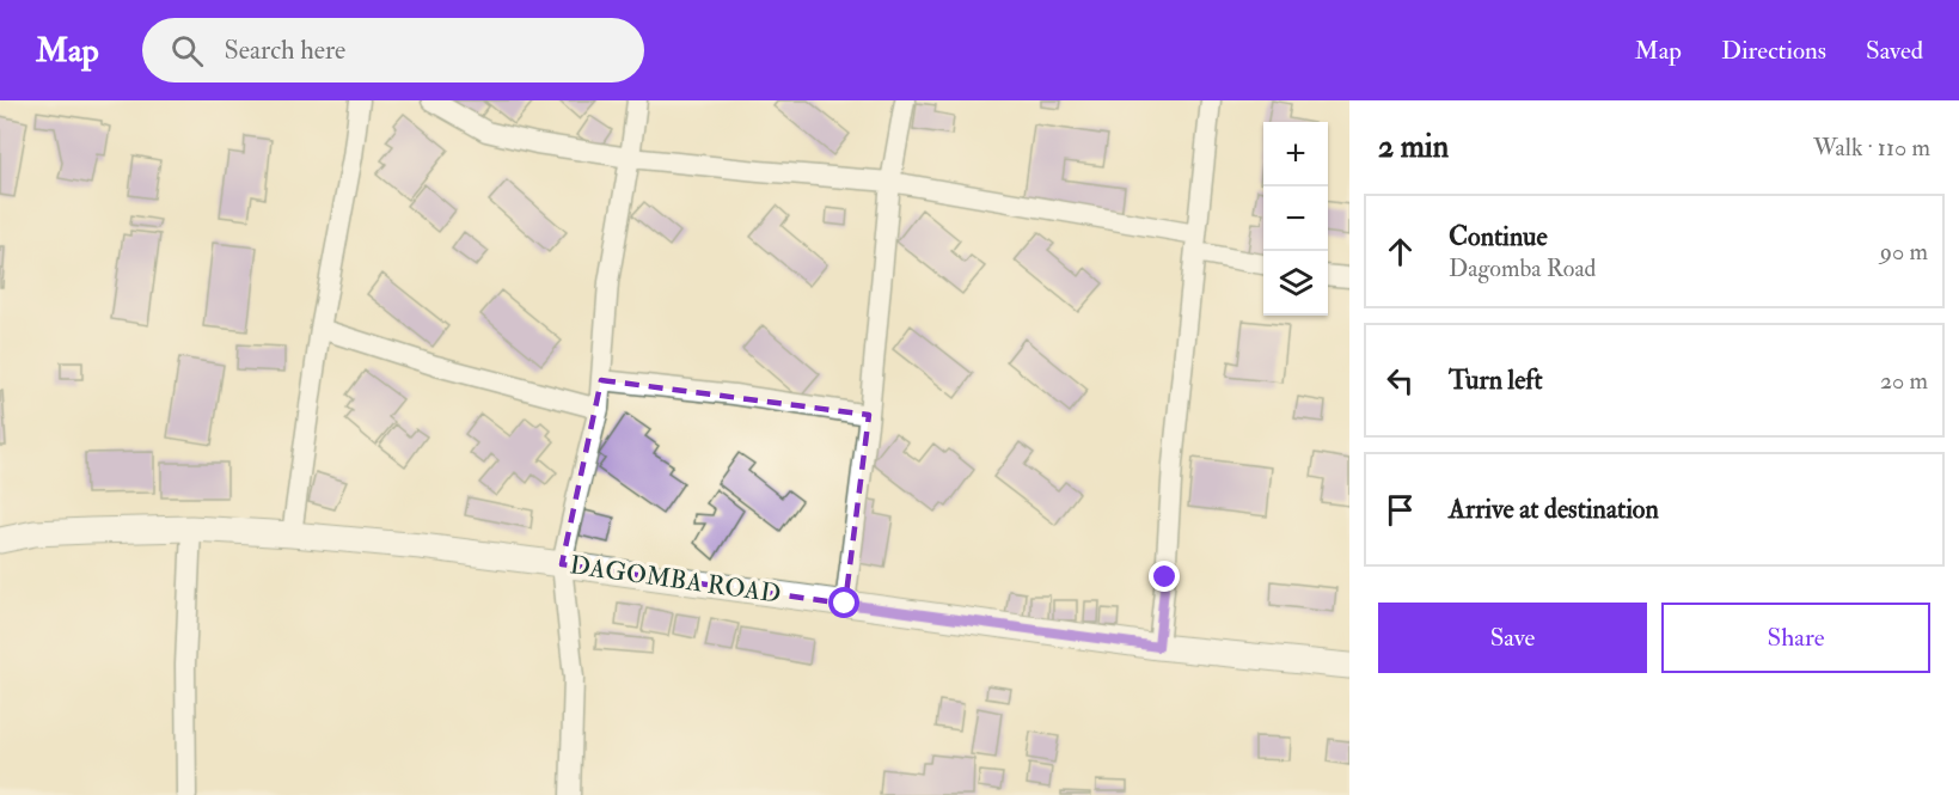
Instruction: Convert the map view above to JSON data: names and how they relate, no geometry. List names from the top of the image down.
{
  "streets": {
    "street": ["DAGOMBA ROAD"]
  },
  "page": {
    "header": "Map",
    "search": "Search here",
    "nav": ["Map", "Directions", "Saved"],
    "heading": ["2 min", "Walk · 110 m"],
    "map_buttons": ["+", "−"],
    "list": [
      ["Continue", "Dagomba Road", "90 m"],
      ["Turn left", "20 m"],
      "Arrive at destination"
    ],
    "buttons": ["Save", "Share"]
  }
}
